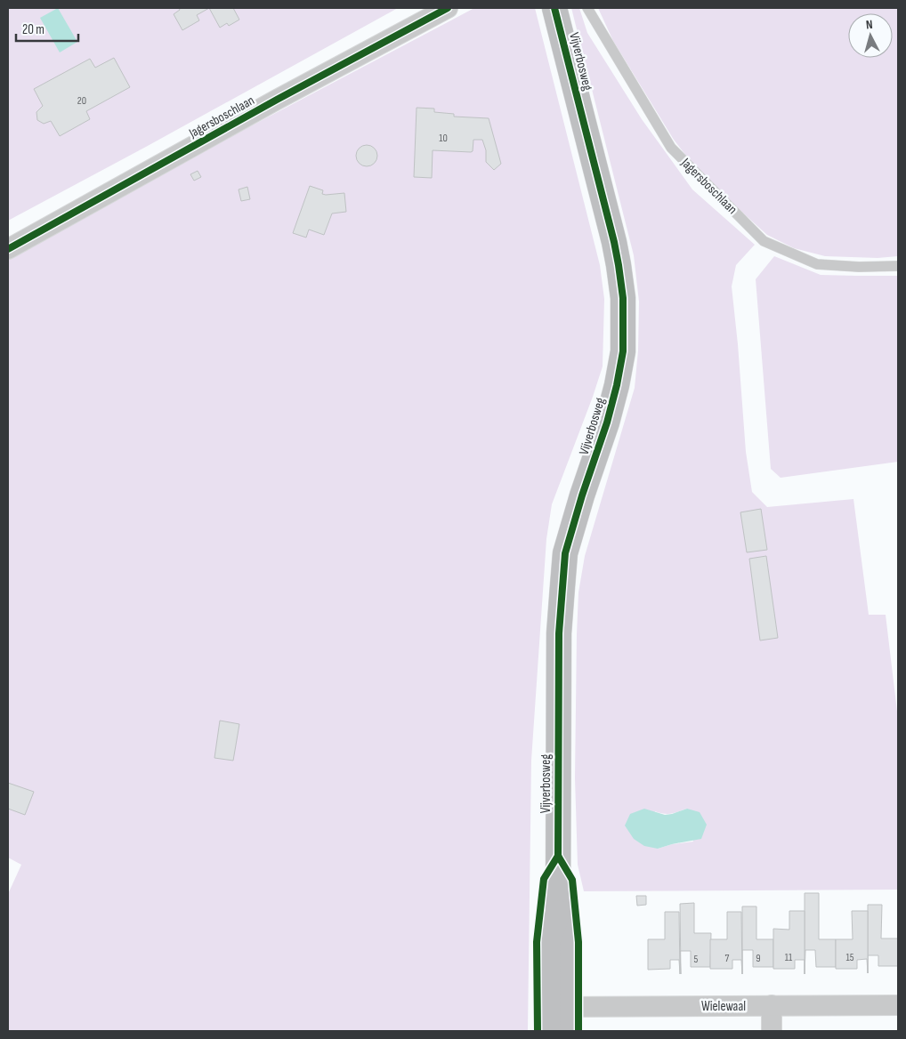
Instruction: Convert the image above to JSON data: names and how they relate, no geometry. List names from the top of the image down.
{
  "streets": {
    "main road": ["Vijverbosweg"],
    "street": ["Jagersboschlaan", "Wielewaal"]
  },
  "crossings": [
    ["Vijverbosweg", "Wielewaal"]
  ],
  "house_numbers": [
    "20",
    "10",
    "11",
    "15",
    "7",
    "9",
    "5"
  ],
  "scale_bar": "20 m",
  "north": "top"
}
